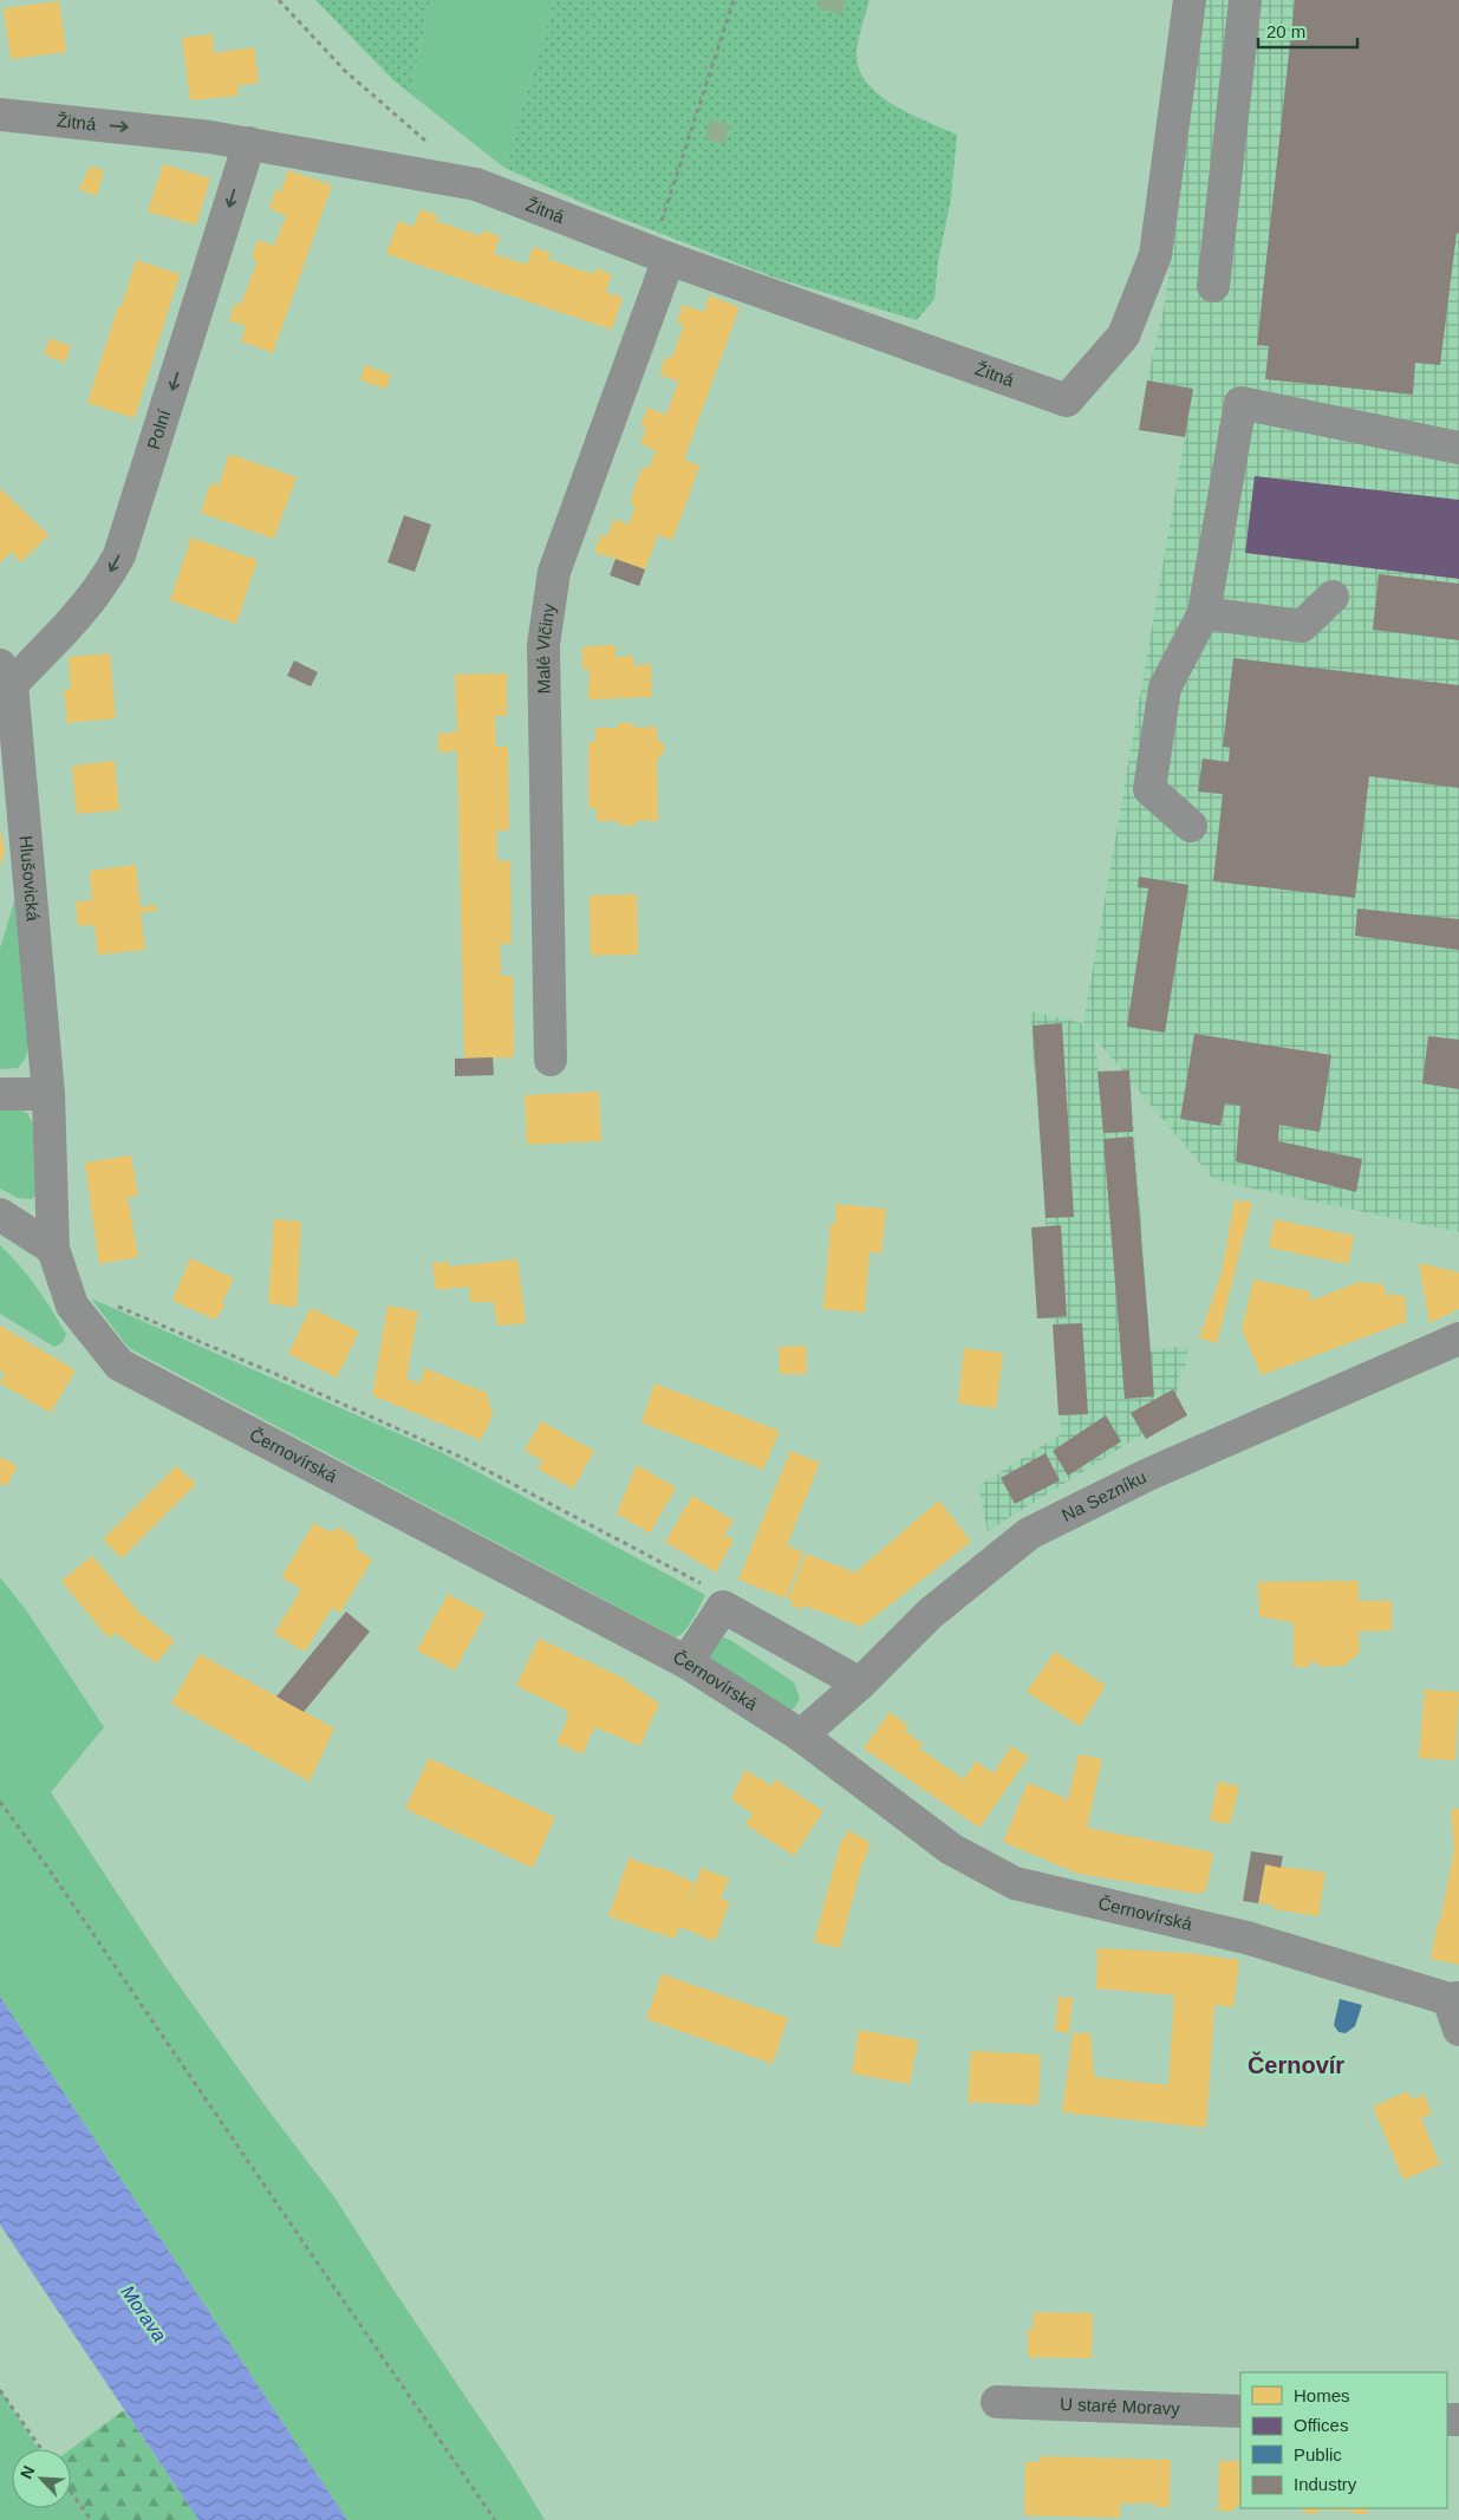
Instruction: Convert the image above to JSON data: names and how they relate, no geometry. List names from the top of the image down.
{
  "streets": {
    "street": [
      "Žitná",
      "Polní",
      "Malé Vlčiny",
      "Hlušovická",
      "Černovírská",
      "Na Sezníku",
      "U staré Moravy"
    ]
  },
  "crossings": [
    ["Žitná", "Polní"],
    ["Žitná", "Malé Vlčiny"],
    ["Polní", "Hlušovická"],
    ["Hlušovická", "Černovírská"],
    ["Černovírská", "Na Sezníku"]
  ],
  "one_way": ["Polní"],
  "districts": ["Černovír"],
  "water": ["Morava"],
  "legend": [
    "Homes",
    "Offices",
    "Public",
    "Industry"
  ],
  "scale_bar": "20 m",
  "north": "top left"
}
